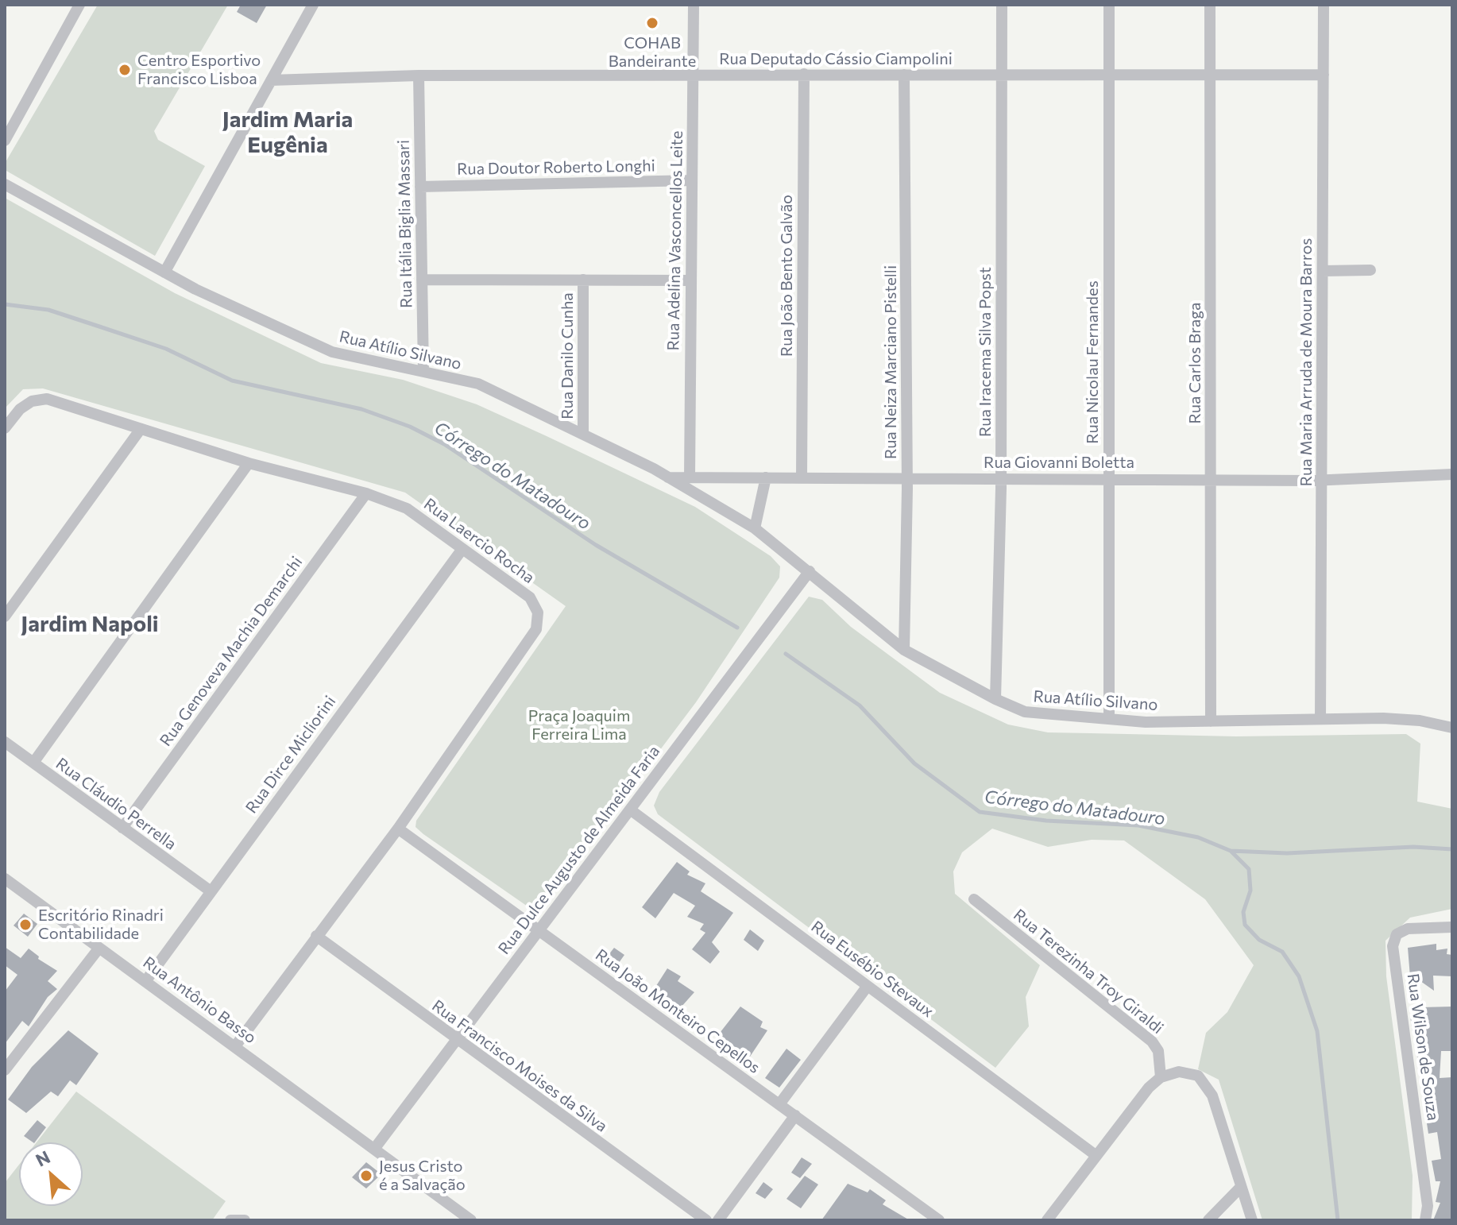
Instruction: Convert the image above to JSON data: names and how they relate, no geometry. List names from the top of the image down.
{
  "streets": {
    "street": [
      "Rua Deputado Cássio Ciampolini",
      "Rua Doutor Roberto Longhi",
      "Rua Itália Biglia Massari",
      "Rua Adelina Vasconcellos Leite",
      "Rua João Bento Galvão",
      "Rua Atílio Silvano",
      "Rua Iracema Silva Popst",
      "Rua Danilo Cunha",
      "Rua Neiza Marciano Pistelli",
      "Rua Nicolau Fernandes",
      "Rua Maria Arruda de Moura Barros",
      "Rua Carlos Braga",
      "Rua Giovanni Boletta",
      "Rua Laercio Rocha",
      "Rua Genoveva Machia Demarchi",
      "Rua Dirce Micliorini",
      "Rua Cláudio Perrella",
      "Rua Dulce Augusto de Almeida Faria",
      "Rua Eusébio Stevaux",
      "Rua Terezinha Troy Giraldi",
      "Rua Antônio Basso",
      "Rua João Monteiro Cepellos",
      "Rua Wilson de Souza",
      "Rua Francisco Moises da Silva"
    ]
  },
  "crossings": [
    ["Rua Deputado Cássio Ciampolini", "Rua Itália Biglia Massari"],
    ["Rua Deputado Cássio Ciampolini", "Rua Adelina Vasconcellos Leite"],
    ["Rua Deputado Cássio Ciampolini", "Rua João Bento Galvão"],
    ["Rua Deputado Cássio Ciampolini", "Rua Iracema Silva Popst"],
    ["Rua Deputado Cássio Ciampolini", "Rua Neiza Marciano Pistelli"],
    ["Rua Deputado Cássio Ciampolini", "Rua Nicolau Fernandes"],
    ["Rua Deputado Cássio Ciampolini", "Rua Maria Arruda de Moura Barros"],
    ["Rua Deputado Cássio Ciampolini", "Rua Carlos Braga"],
    ["Rua Doutor Roberto Longhi", "Rua Itália Biglia Massari"],
    ["Rua Doutor Roberto Longhi", "Rua Adelina Vasconcellos Leite"],
    ["Rua Itália Biglia Massari", "Rua Atílio Silvano"],
    ["Rua Adelina Vasconcellos Leite", "Rua Giovanni Boletta"],
    ["Rua João Bento Galvão", "Rua Giovanni Boletta"],
    ["Rua Atílio Silvano", "Rua Iracema Silva Popst"],
    ["Rua Atílio Silvano", "Rua Danilo Cunha"],
    ["Rua Atílio Silvano", "Rua Neiza Marciano Pistelli"],
    ["Rua Atílio Silvano", "Rua Nicolau Fernandes"],
    ["Rua Atílio Silvano", "Rua Maria Arruda de Moura Barros"],
    ["Rua Atílio Silvano", "Rua Carlos Braga"],
    ["Rua Atílio Silvano", "Rua Giovanni Boletta"],
    ["Rua Atílio Silvano", "Rua Dulce Augusto de Almeida Faria"],
    ["Rua Iracema Silva Popst", "Rua Giovanni Boletta"],
    ["Rua Neiza Marciano Pistelli", "Rua Giovanni Boletta"],
    ["Rua Nicolau Fernandes", "Rua Giovanni Boletta"],
    ["Rua Maria Arruda de Moura Barros", "Rua Giovanni Boletta"],
    ["Rua Carlos Braga", "Rua Giovanni Boletta"],
    ["Rua Laercio Rocha", "Rua Genoveva Machia Demarchi"],
    ["Rua Laercio Rocha", "Rua Dirce Micliorini"],
    ["Rua Laercio Rocha", "Rua Antônio Basso"],
    ["Rua Laercio Rocha", "Rua João Monteiro Cepellos"],
    ["Rua Laercio Rocha", "Rua Francisco Moises da Silva"],
    ["Rua Genoveva Machia Demarchi", "Rua Cláudio Perrella"],
    ["Rua Dirce Micliorini", "Rua Cláudio Perrella"],
    ["Rua Dirce Micliorini", "Rua Antônio Basso"],
    ["Rua Dulce Augusto de Almeida Faria", "Rua Eusébio Stevaux"],
    ["Rua Dulce Augusto de Almeida Faria", "Rua Antônio Basso"],
    ["Rua Dulce Augusto de Almeida Faria", "Rua João Monteiro Cepellos"],
    ["Rua Dulce Augusto de Almeida Faria", "Rua Francisco Moises da Silva"]
  ],
  "districts": ["Jardim Maria Eugênia", "Jardim Napoli"],
  "water": ["Córrego do Matadouro"],
  "parks": ["Praça Joaquim Ferreira Lima"],
  "places": [
    "COHAB Bandeirante",
    "Centro Esportivo Francisco Lisboa",
    "Escritório Rinadri Contabilidade",
    "Jesus Cristo é a Salvação"
  ],
  "north": "top left"
}
